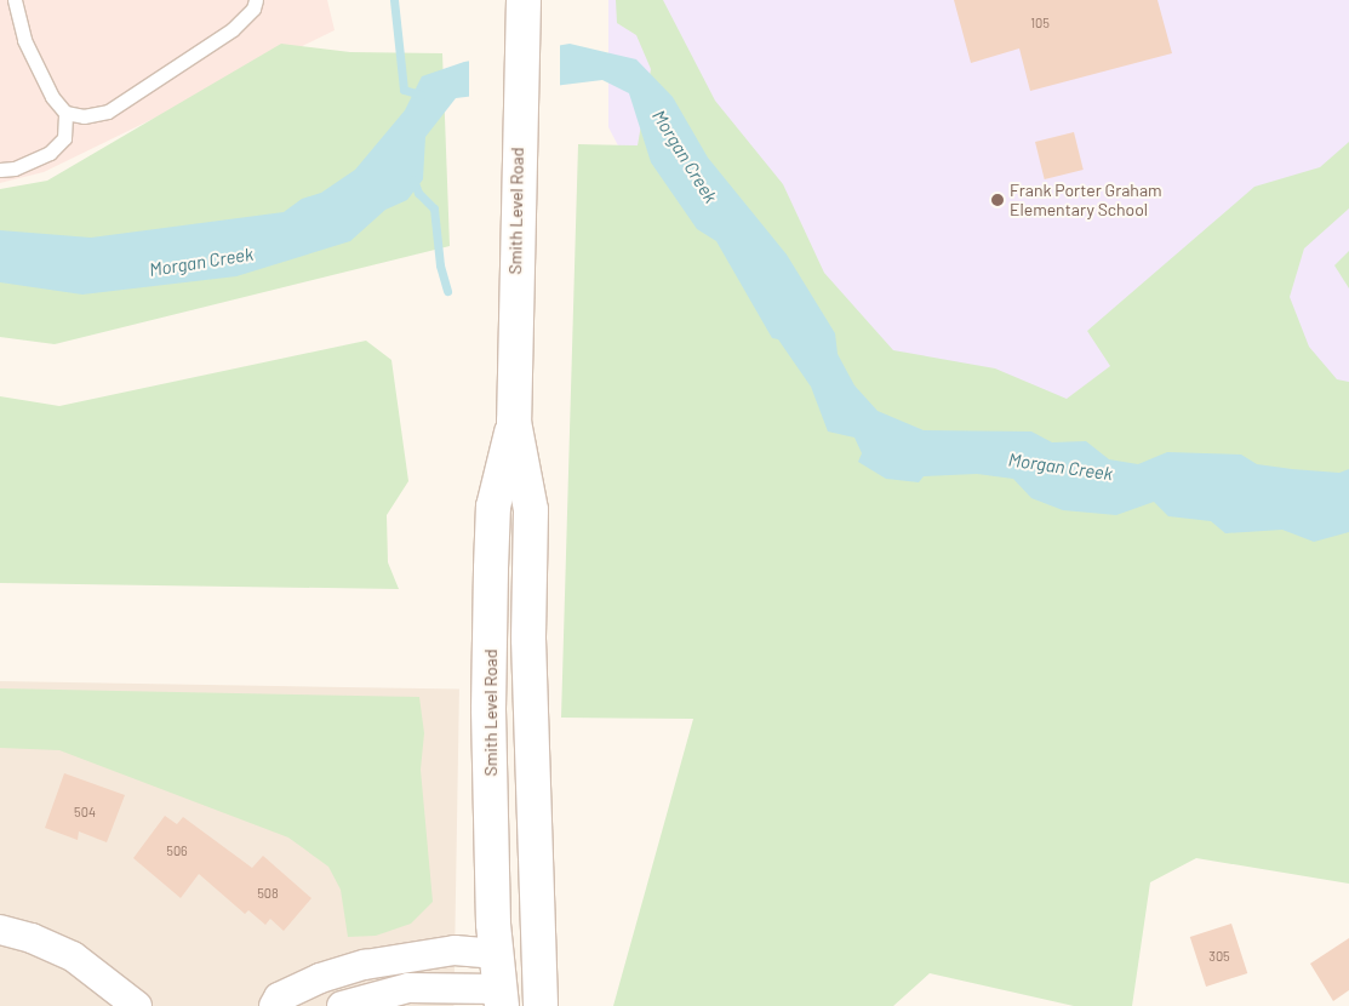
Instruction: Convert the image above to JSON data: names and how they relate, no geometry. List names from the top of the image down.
{
  "streets": {
    "main road": ["Smith Level Road"]
  },
  "water": ["Morgan Creek"],
  "places": ["Frank Porter Graham Elementary School"],
  "house_numbers": [
    "105",
    "504",
    "506",
    "508",
    "305"
  ]
}
